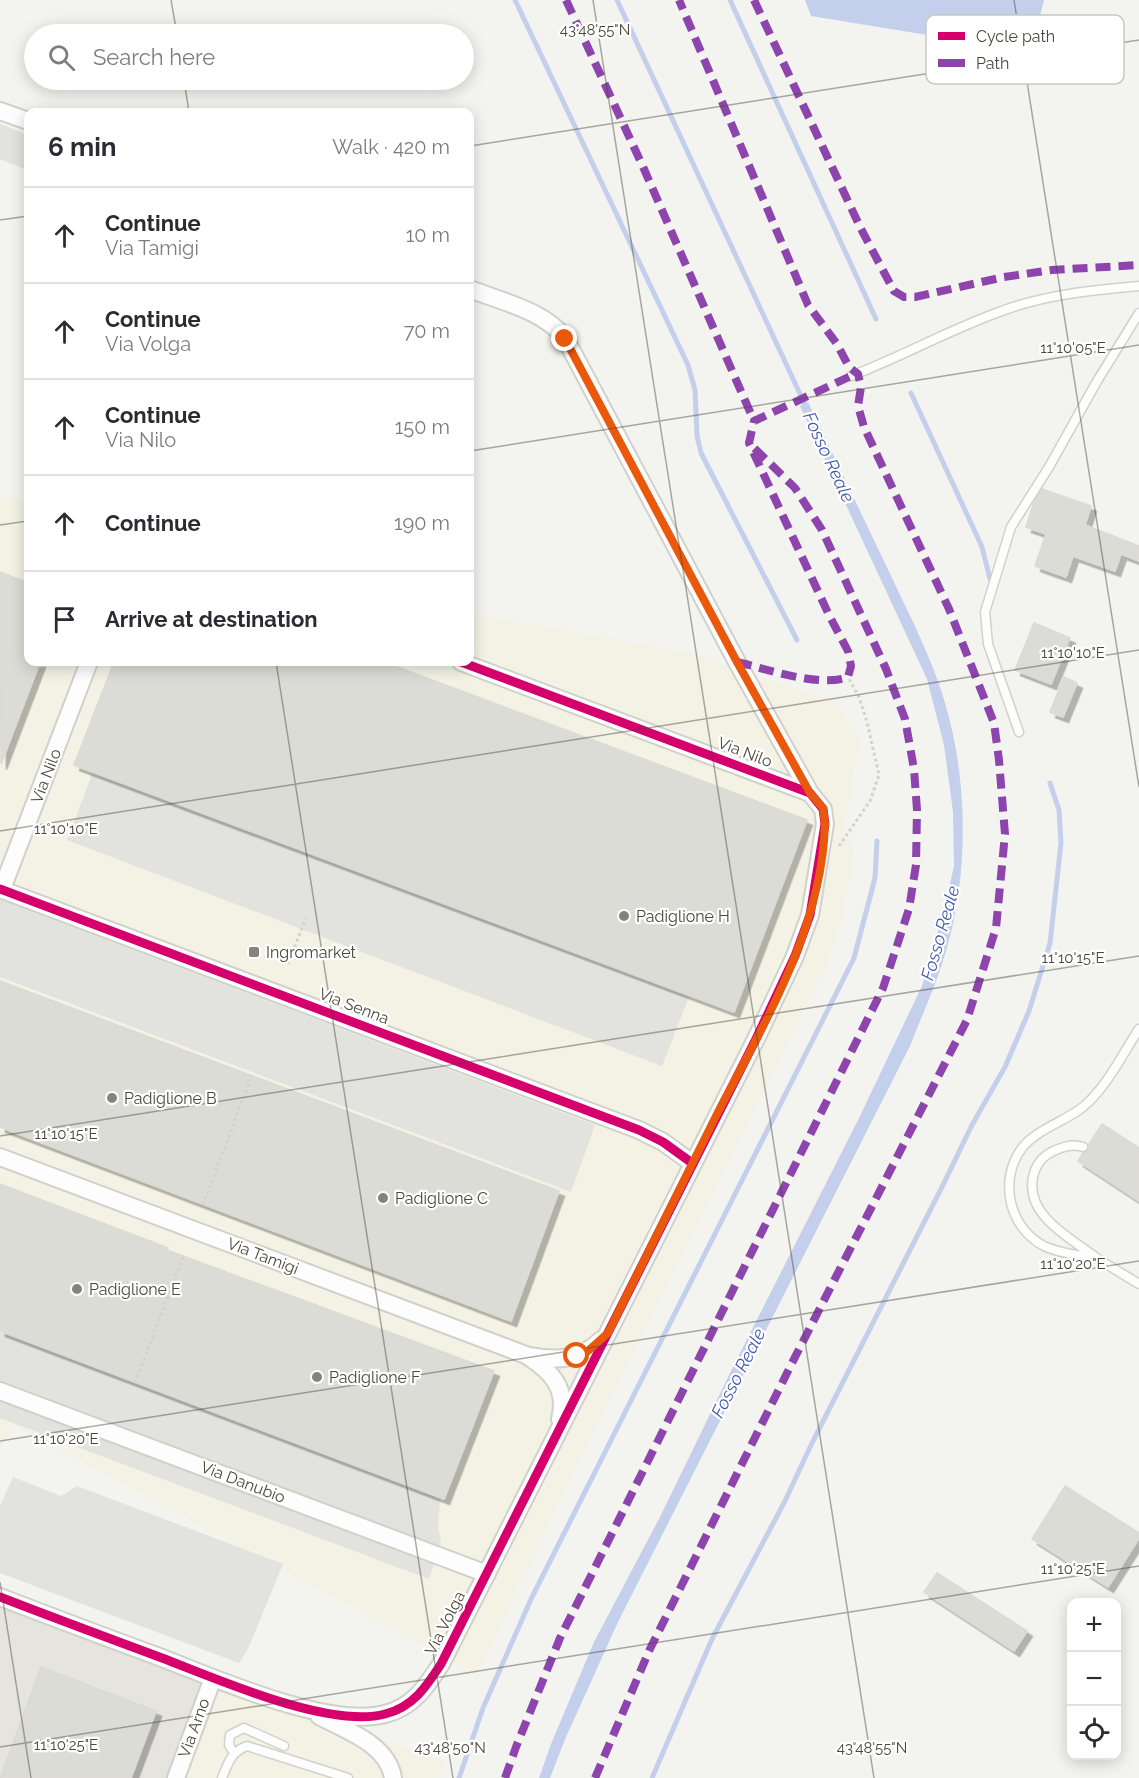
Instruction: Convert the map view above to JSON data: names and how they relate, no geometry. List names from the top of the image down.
{
  "streets": {
    "street": [
      "Via Nilo",
      "Via Senna",
      "Via Tamigi",
      "Via Danubio",
      "Via Volga",
      "Via Arno"
    ]
  },
  "crossings": [
    ["Via Nilo", "Via Senna"],
    ["Via Senna", "Via Volga"],
    ["Via Tamigi", "Via Volga"],
    ["Via Danubio", "Via Volga"],
    ["Via Volga", "Via Arno"]
  ],
  "water": ["Fosso Reale"],
  "places": {
    "other": [
      "Padiglione H",
      "Padiglione B",
      "Padiglione C",
      "Padiglione E",
      "Padiglione F"
    ],
    "transit": ["Ingromarket"]
  },
  "legend": ["Cycle path", "Path"],
  "page": {
    "search": "Search here",
    "heading": ["6 min", "Walk · 420 m"],
    "list": [
      ["Continue", "Via Tamigi", "10 m"],
      ["Continue", "Via Volga", "70 m"],
      ["Continue", "Via Nilo", "150 m"],
      ["Continue", "190 m"],
      "Arrive at destination"
    ],
    "map_buttons": ["+", "−"]
  },
  "coordinates": [
    "43°48'55\"N",
    "11°10'05\"E",
    "11°10'10\"E",
    "11°10'15\"E",
    "11°10'20\"E",
    "11°10'25\"E",
    "43°48'50\"N"
  ]
}
